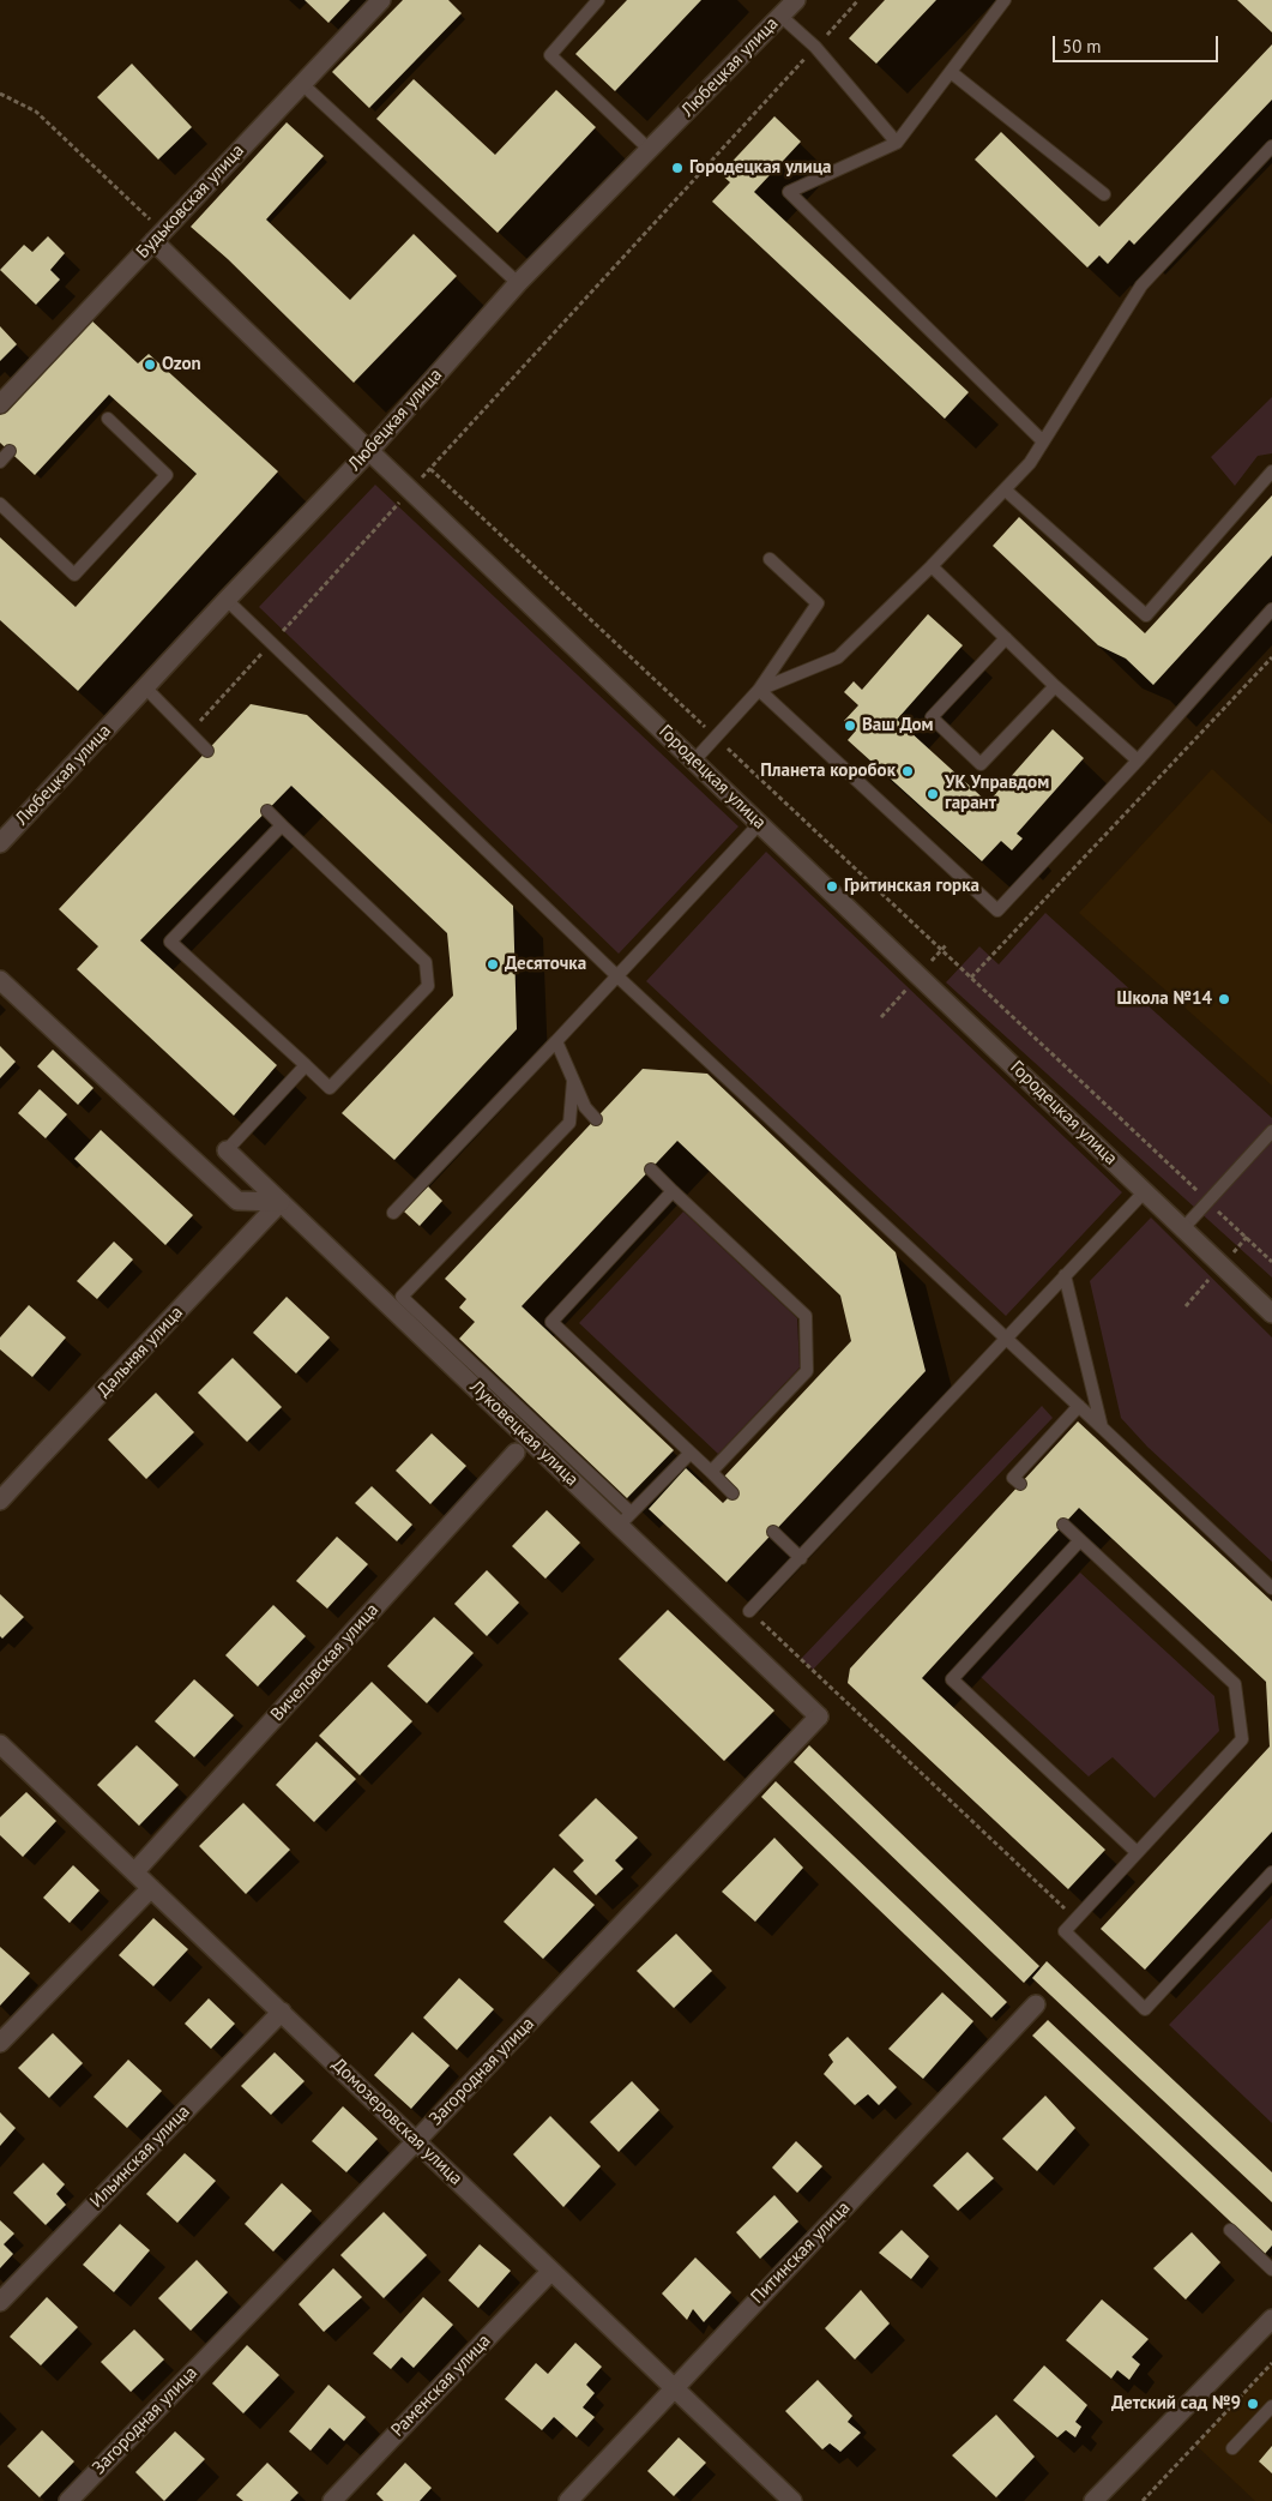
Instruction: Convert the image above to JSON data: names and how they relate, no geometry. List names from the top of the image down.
{
  "streets": {
    "street": [
      "Любецкая улица",
      "Будьковская улица",
      "Городецкая улица",
      "Дальняя улица",
      "Луковецкая улица",
      "Вичеловская улица",
      "Загородная улица",
      "Домозеровская улица",
      "Ильинская улица",
      "Питинская улица",
      "Раменская улица"
    ]
  },
  "crossings": [
    ["Любецкая улица", "Городецкая улица"],
    ["Будьковская улица", "Городецкая улица"],
    ["Дальняя улица", "Луковецкая улица"],
    ["Луковецкая улица", "Загородная улица"],
    ["Вичеловская улица", "Домозеровская улица"],
    ["Загородная улица", "Домозеровская улица"],
    ["Домозеровская улица", "Ильинская улица"],
    ["Домозеровская улица", "Питинская улица"],
    ["Домозеровская улица", "Раменская улица"]
  ],
  "places": [
    "Городецкая улица",
    "Ozon",
    "Ваш Дом",
    "Планета коробок",
    "УК Управдом гарант",
    "Гритинская горка",
    "Десяточка",
    "Школа №14",
    "Детский сад №9"
  ],
  "scale_bar": "50 m"
}
